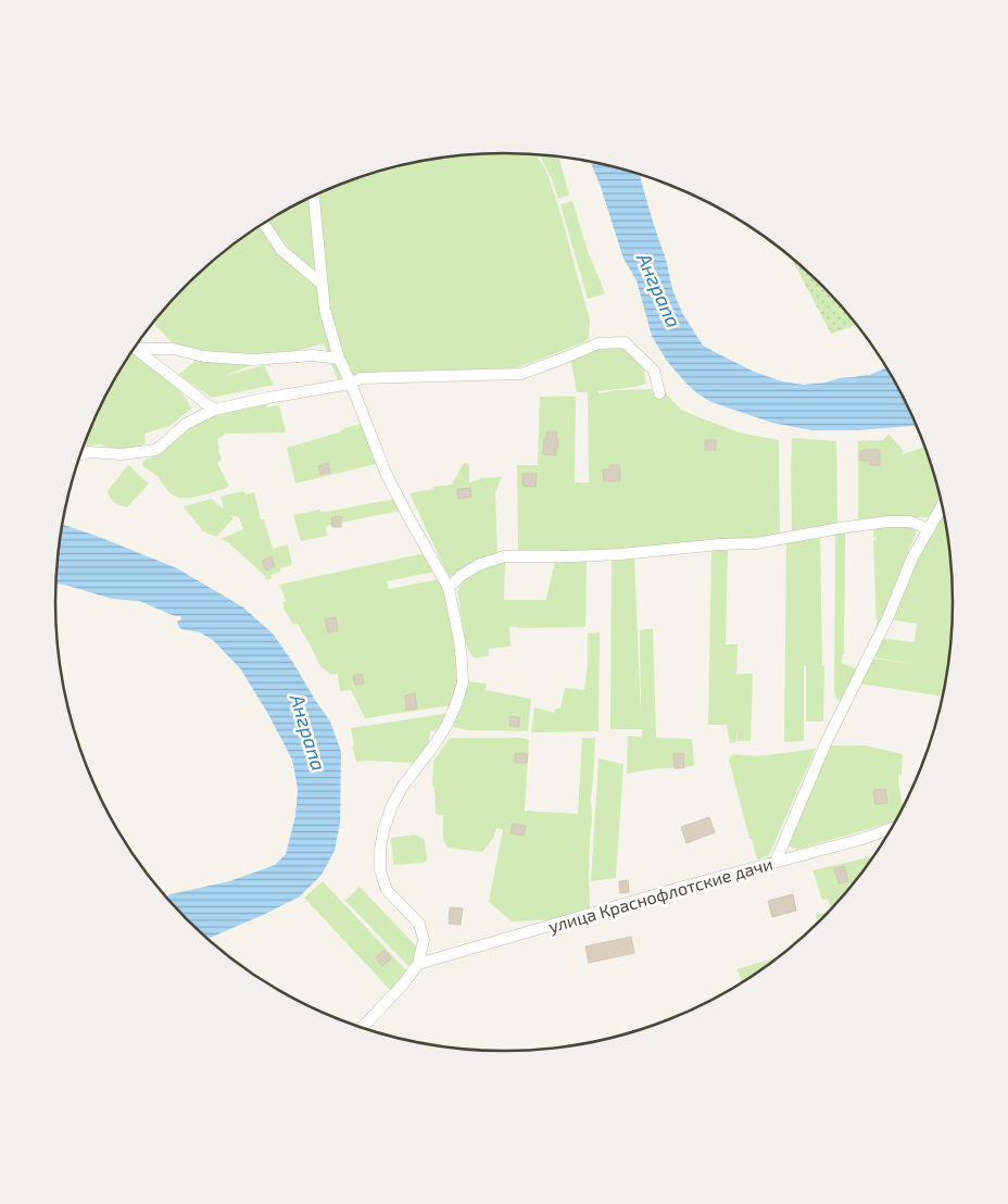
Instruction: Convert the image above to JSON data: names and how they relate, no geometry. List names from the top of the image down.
{
  "streets": {
    "street": ["улица Краснофлотские дачи"]
  },
  "water": ["Анграпа"]
}
